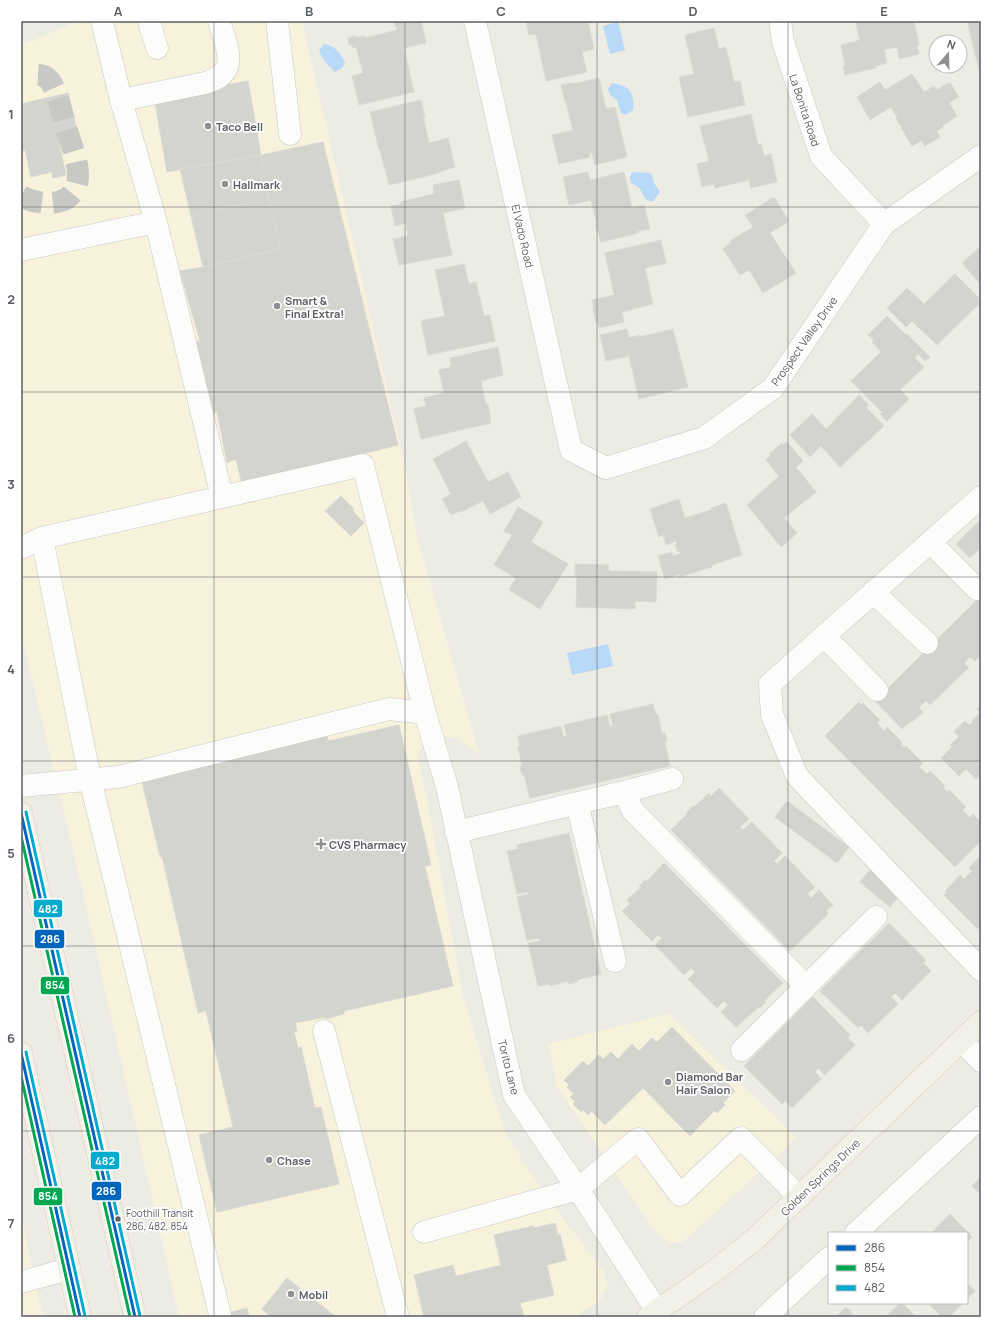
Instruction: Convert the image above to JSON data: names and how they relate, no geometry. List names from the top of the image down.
{
  "streets": {
    "main road": ["Golden Springs Drive"],
    "street": [
      "La Bonita Road",
      "El Vado Road",
      "Prospect Valley Drive",
      "Torito Lane"
    ]
  },
  "crossings": [
    ["La Bonita Road", "Prospect Valley Drive"],
    ["El Vado Road", "Prospect Valley Drive"],
    ["Torito Lane", "Golden Springs Drive"]
  ],
  "places": {
    "other": [
      "Taco Bell",
      "Hallmark",
      "Smart & Final Extra!",
      "Diamond Bar Hair Salon",
      "Chase",
      "Foothill Transit 286, 482, 854",
      "Mobil"
    ],
    "health": ["CVS Pharmacy"]
  },
  "lines": ["transit line 482", "transit line 286", "transit line 854"],
  "legend": ["286", "854", "482"],
  "north": "top",
  "grid": {
    "columns": [
      "A",
      "B",
      "C",
      "D",
      "E"
    ],
    "rows": [
      "1",
      "2",
      "3",
      "4",
      "5",
      "6",
      "7"
    ]
  }
}
